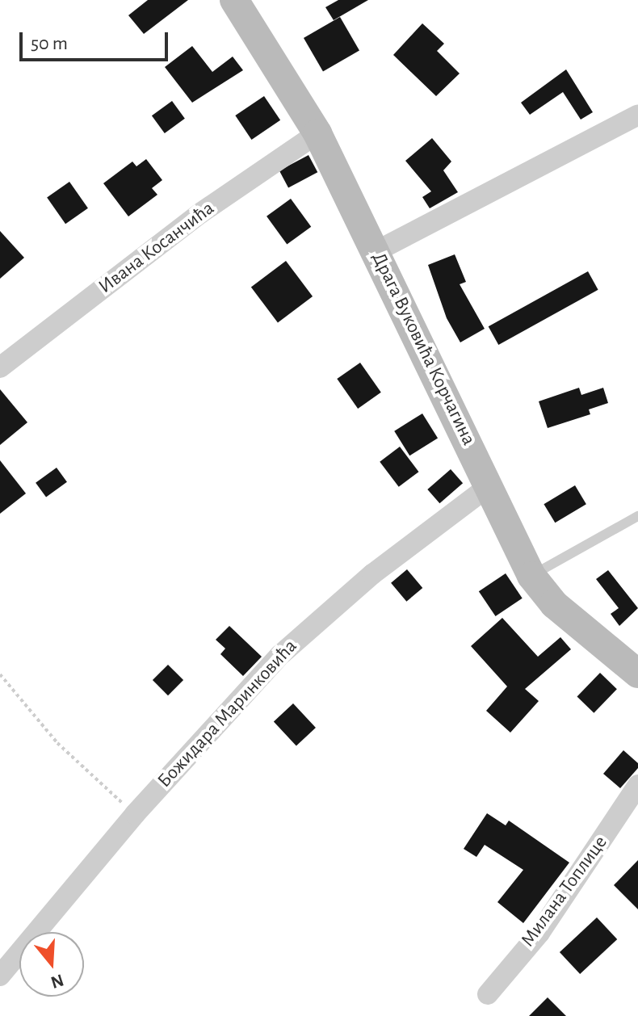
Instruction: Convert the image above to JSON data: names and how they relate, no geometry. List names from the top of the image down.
{
  "streets": {
    "street": [
      "Ивана Косанчића",
      "Драга Вуковића Корчагина",
      "Божидара Маринковића",
      "Милана Топлице"
    ]
  },
  "crossings": [
    ["Ивана Косанчића", "Драга Вуковића Корчагина"],
    ["Драга Вуковића Корчагина", "Божидара Маринковића"]
  ],
  "scale_bar": "50 m",
  "north": "bottom"
}
